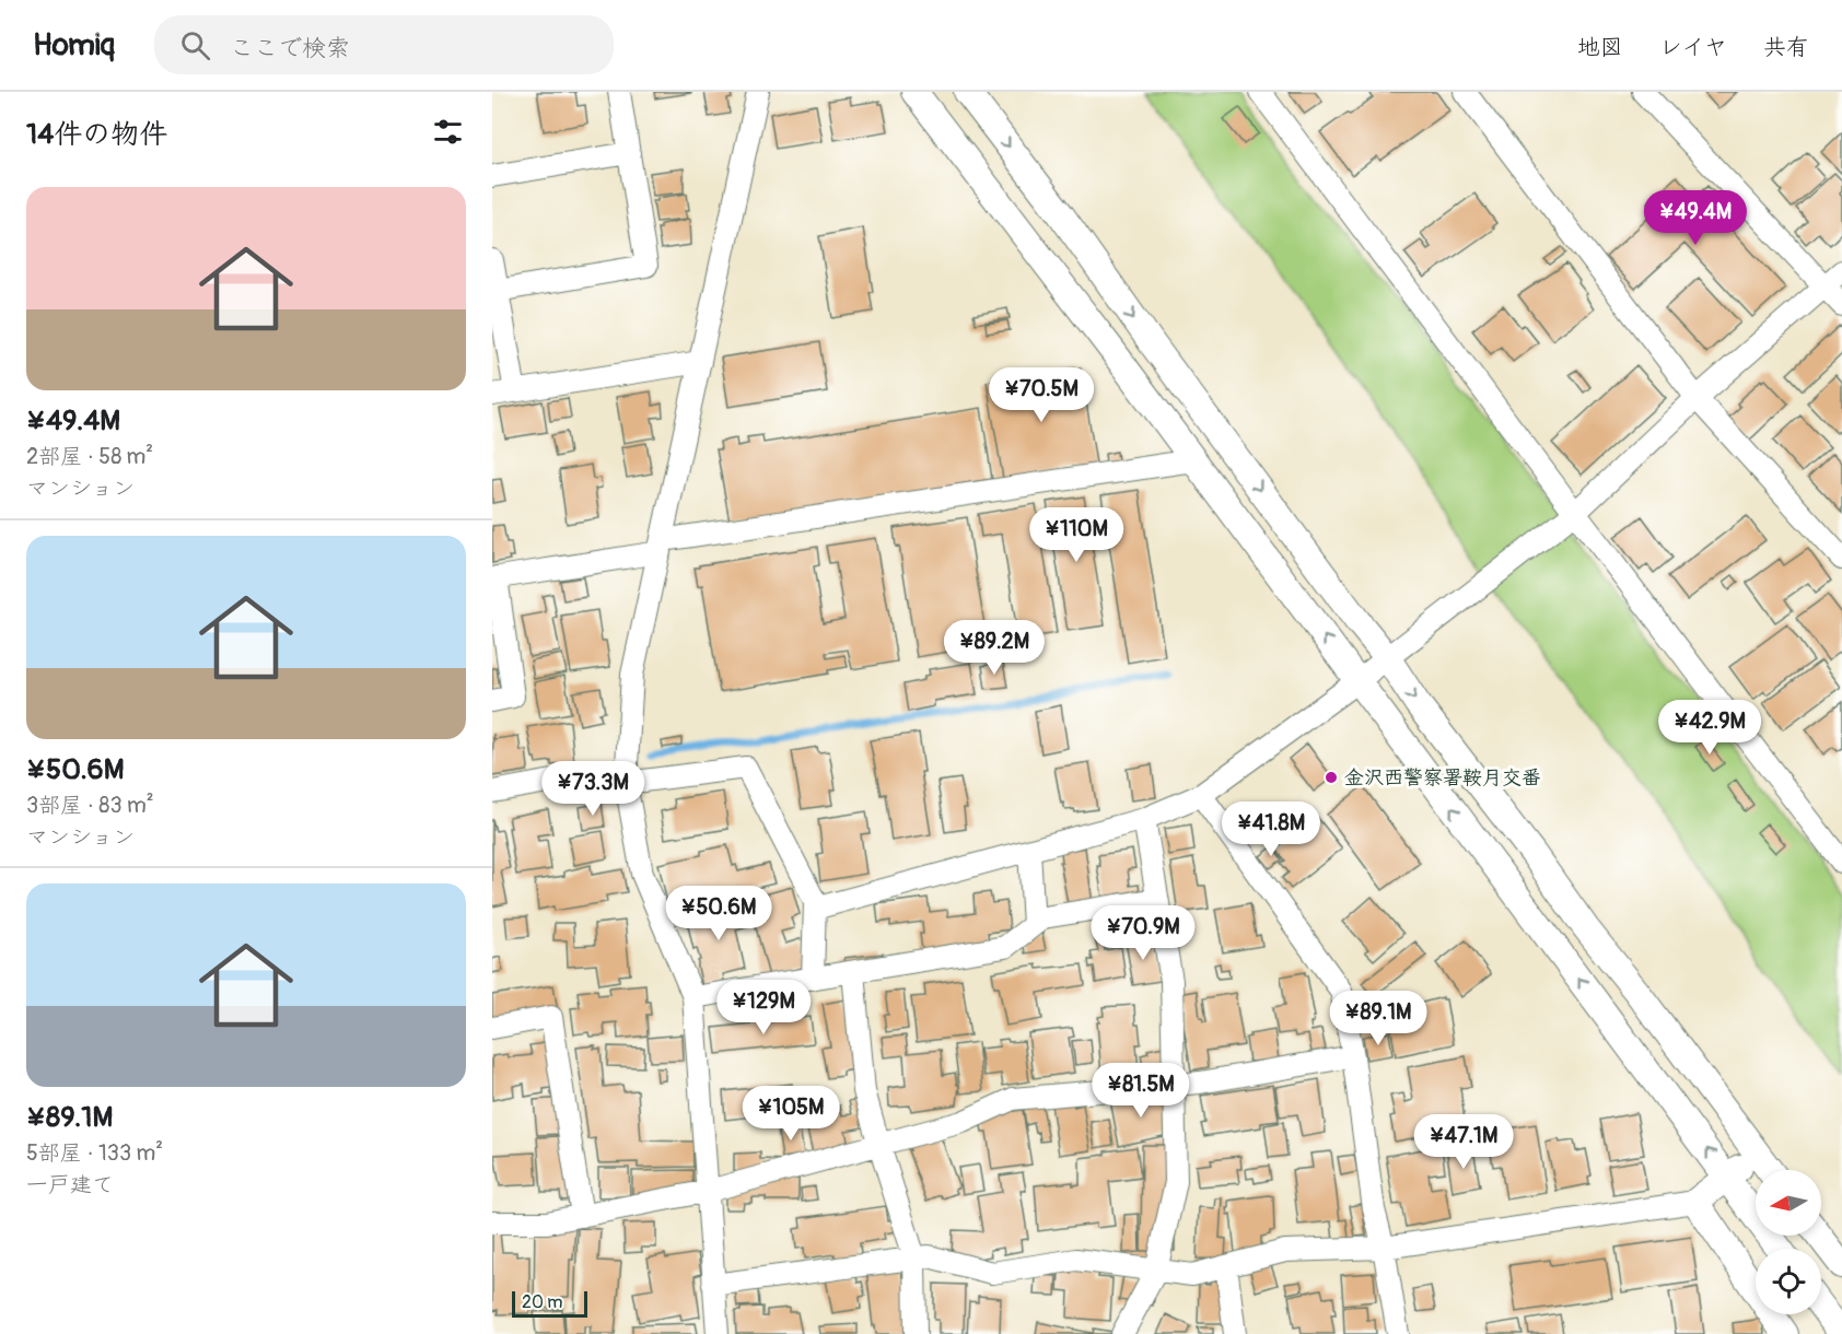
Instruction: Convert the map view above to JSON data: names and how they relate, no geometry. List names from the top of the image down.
{
  "places": ["金沢西警察署鞍月交番"],
  "scale_bar": "20 m",
  "north": "left",
  "page": {
    "header": "Homiq",
    "search": "ここで検索",
    "nav": ["地図", "レイヤ", "共有"],
    "heading": "14件の物件",
    "list": [
      {
        "name": "¥49.4M",
        "note": "2部屋 · 58 m² · マンション"
      },
      {
        "name": "¥50.6M",
        "note": "3部屋 · 83 m² · マンション"
      },
      {
        "name": "¥89.1M",
        "note": "5部屋 · 133 m² · 一戸建て"
      }
    ],
    "price": [
      "¥49.4M",
      "¥70.5M",
      "¥110M",
      "¥89.2M",
      "¥42.9M",
      "¥73.3M",
      "¥41.8M",
      "¥50.6M",
      "¥70.9M",
      "¥129M",
      "¥89.1M",
      "¥81.5M",
      "¥105M",
      "¥47.1M"
    ],
    "scale": "20 m"
  }
}
